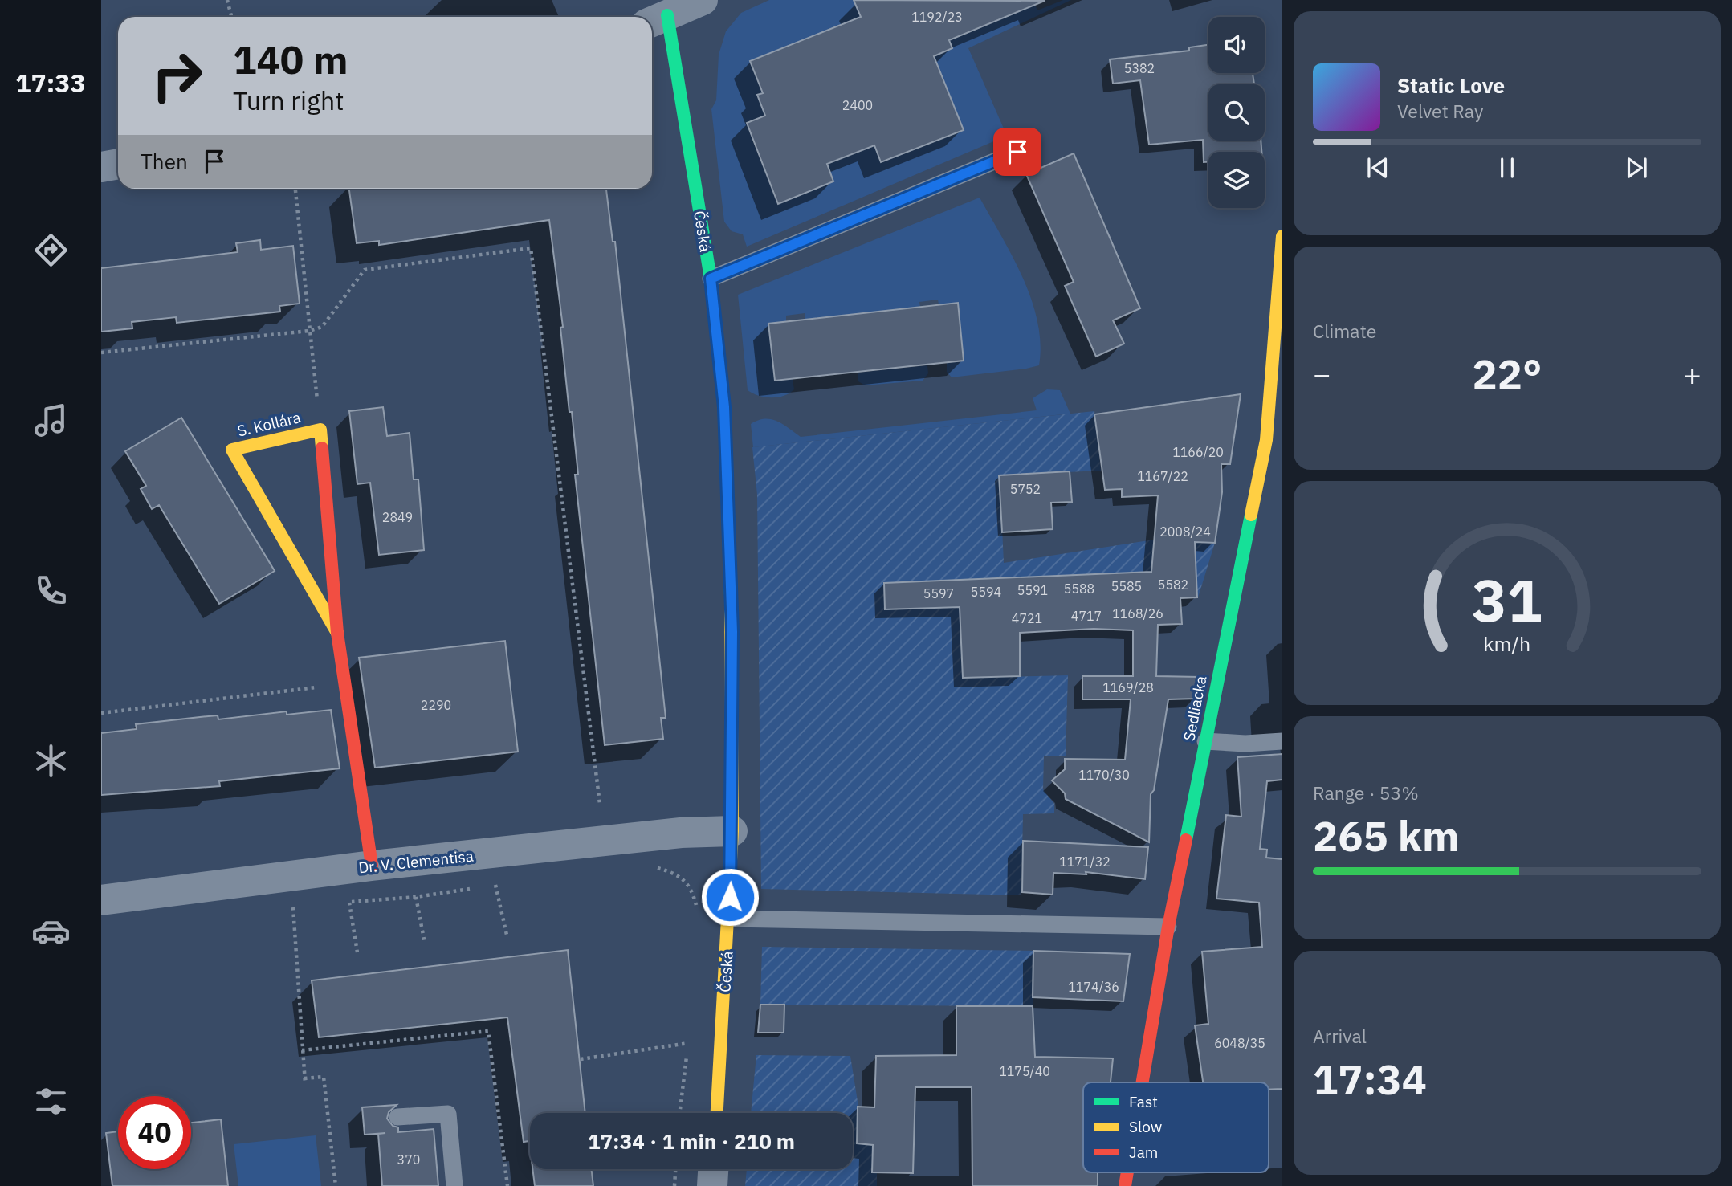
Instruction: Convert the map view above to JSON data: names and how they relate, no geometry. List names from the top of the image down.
{
  "streets": {
    "street": [
      "Česká",
      "S. Kollára",
      "Sedliacka",
      "Dr. V. Clementisa"
    ]
  },
  "crossings": [
    ["Česká", "Dr. V. Clementisa"],
    ["S. Kollára", "Dr. V. Clementisa"]
  ],
  "house_numbers": [
    "1192/23",
    "5382",
    "2400",
    "1166/20",
    "1167/22",
    "5752",
    "2849",
    "2008/24",
    "5582",
    "5585",
    "5588",
    "5591",
    "5594",
    "5597",
    "1168/26",
    "4717",
    "4721",
    "1169/28",
    "2290",
    "1170/30",
    "1171/32",
    "1174/36",
    "6048/35",
    "1175/40",
    "370"
  ],
  "legend": ["Fast", "Slow", "Jam"],
  "page": {
    "tabs": "17:33",
    "turn": ["140 m", "Turn right"],
    "song": ["Static Love", "Velvet Ray"],
    "then": "Then",
    "tile": [
      "Climate",
      ["Range · 53%", "265 km"],
      ["Arrival", "17:34"]
    ],
    "heat": ["−", "22°", "+"],
    "limit": "40",
    "trip": "17:34 · 1 min · 210 m",
    "gauge": ["31", "km/h"]
  }
}
